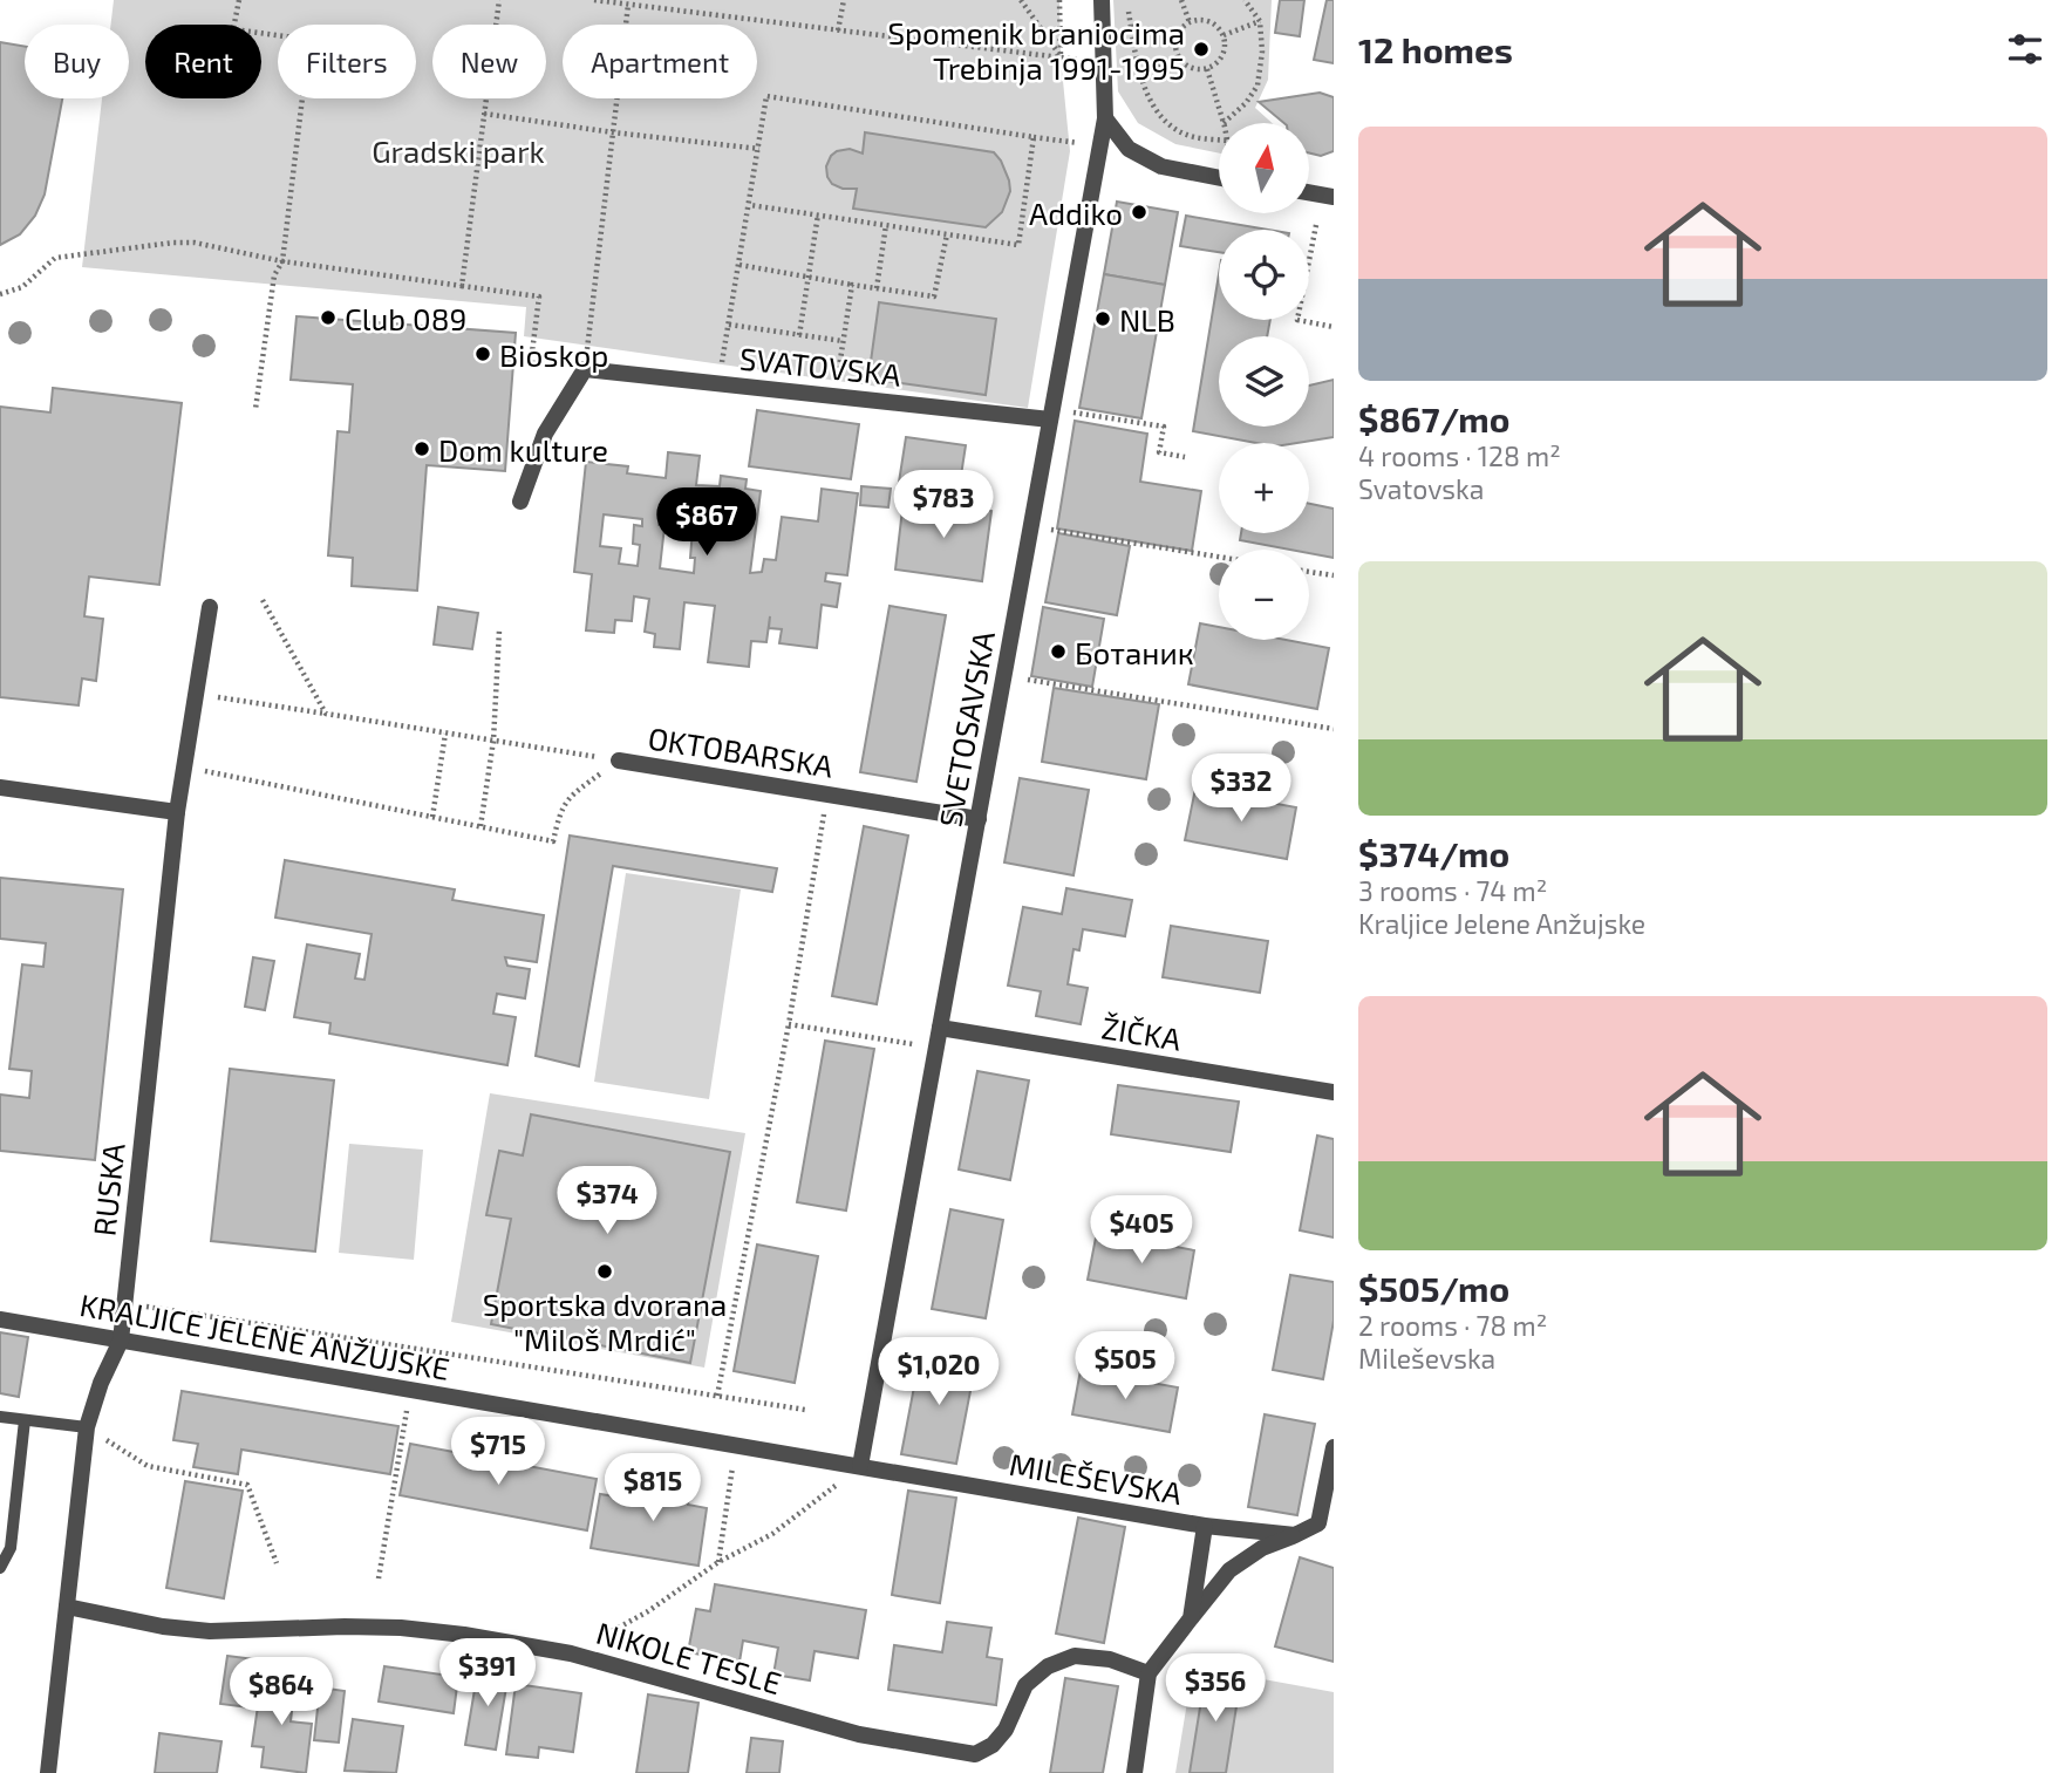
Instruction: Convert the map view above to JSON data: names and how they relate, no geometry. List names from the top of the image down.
{
  "streets": {
    "street": [
      "SVATOVSKA",
      "SVETOSAVSKA",
      "OKTOBARSKA",
      "ŽIČKA",
      "RUSKA",
      "KRALJICE JELENE ANŽUJSKE",
      "MILEŠEVSKA",
      "NIKOLE TESLE"
    ]
  },
  "crossings": [
    ["SVATOVSKA", "SVETOSAVSKA"],
    ["SVETOSAVSKA", "OKTOBARSKA"],
    ["SVETOSAVSKA", "ŽIČKA"],
    ["SVETOSAVSKA", "KRALJICE JELENE ANŽUJSKE"],
    ["SVETOSAVSKA", "MILEŠEVSKA"],
    ["OKTOBARSKA", "RUSKA"],
    ["RUSKA", "KRALJICE JELENE ANŽUJSKE"],
    ["RUSKA", "NIKOLE TESLE"],
    ["KRALJICE JELENE ANŽUJSKE", "MILEŠEVSKA"]
  ],
  "parks": ["Gradski park"],
  "places": [
    "Spomenik braniocima Trebinja 1991-1995",
    "Addiko",
    "Club 089",
    "NLB",
    "Bioskop",
    "Dom kulture",
    "Ботаник",
    "Sportska dvorana \"Miloš Mrdić\""
  ],
  "north": "top",
  "page": {
    "heading": "12 homes",
    "chip": [
      "Buy",
      "Rent",
      "Filters",
      "New",
      "Apartment"
    ],
    "list": [
      {
        "name": "$867/mo",
        "note": "4 rooms · 128 m² · Svatovska"
      },
      {
        "name": "$374/mo",
        "note": "3 rooms · 74 m² · Kraljice Jelene Anžujske"
      },
      {
        "name": "$505/mo",
        "note": "2 rooms · 78 m² · Mileševska"
      }
    ],
    "map_buttons": ["+", "−"],
    "price": [
      "$783",
      "$867",
      "$332",
      "$374",
      "$405",
      "$505",
      "$1,020",
      "$715",
      "$815",
      "$391",
      "$356",
      "$864"
    ]
  }
}
